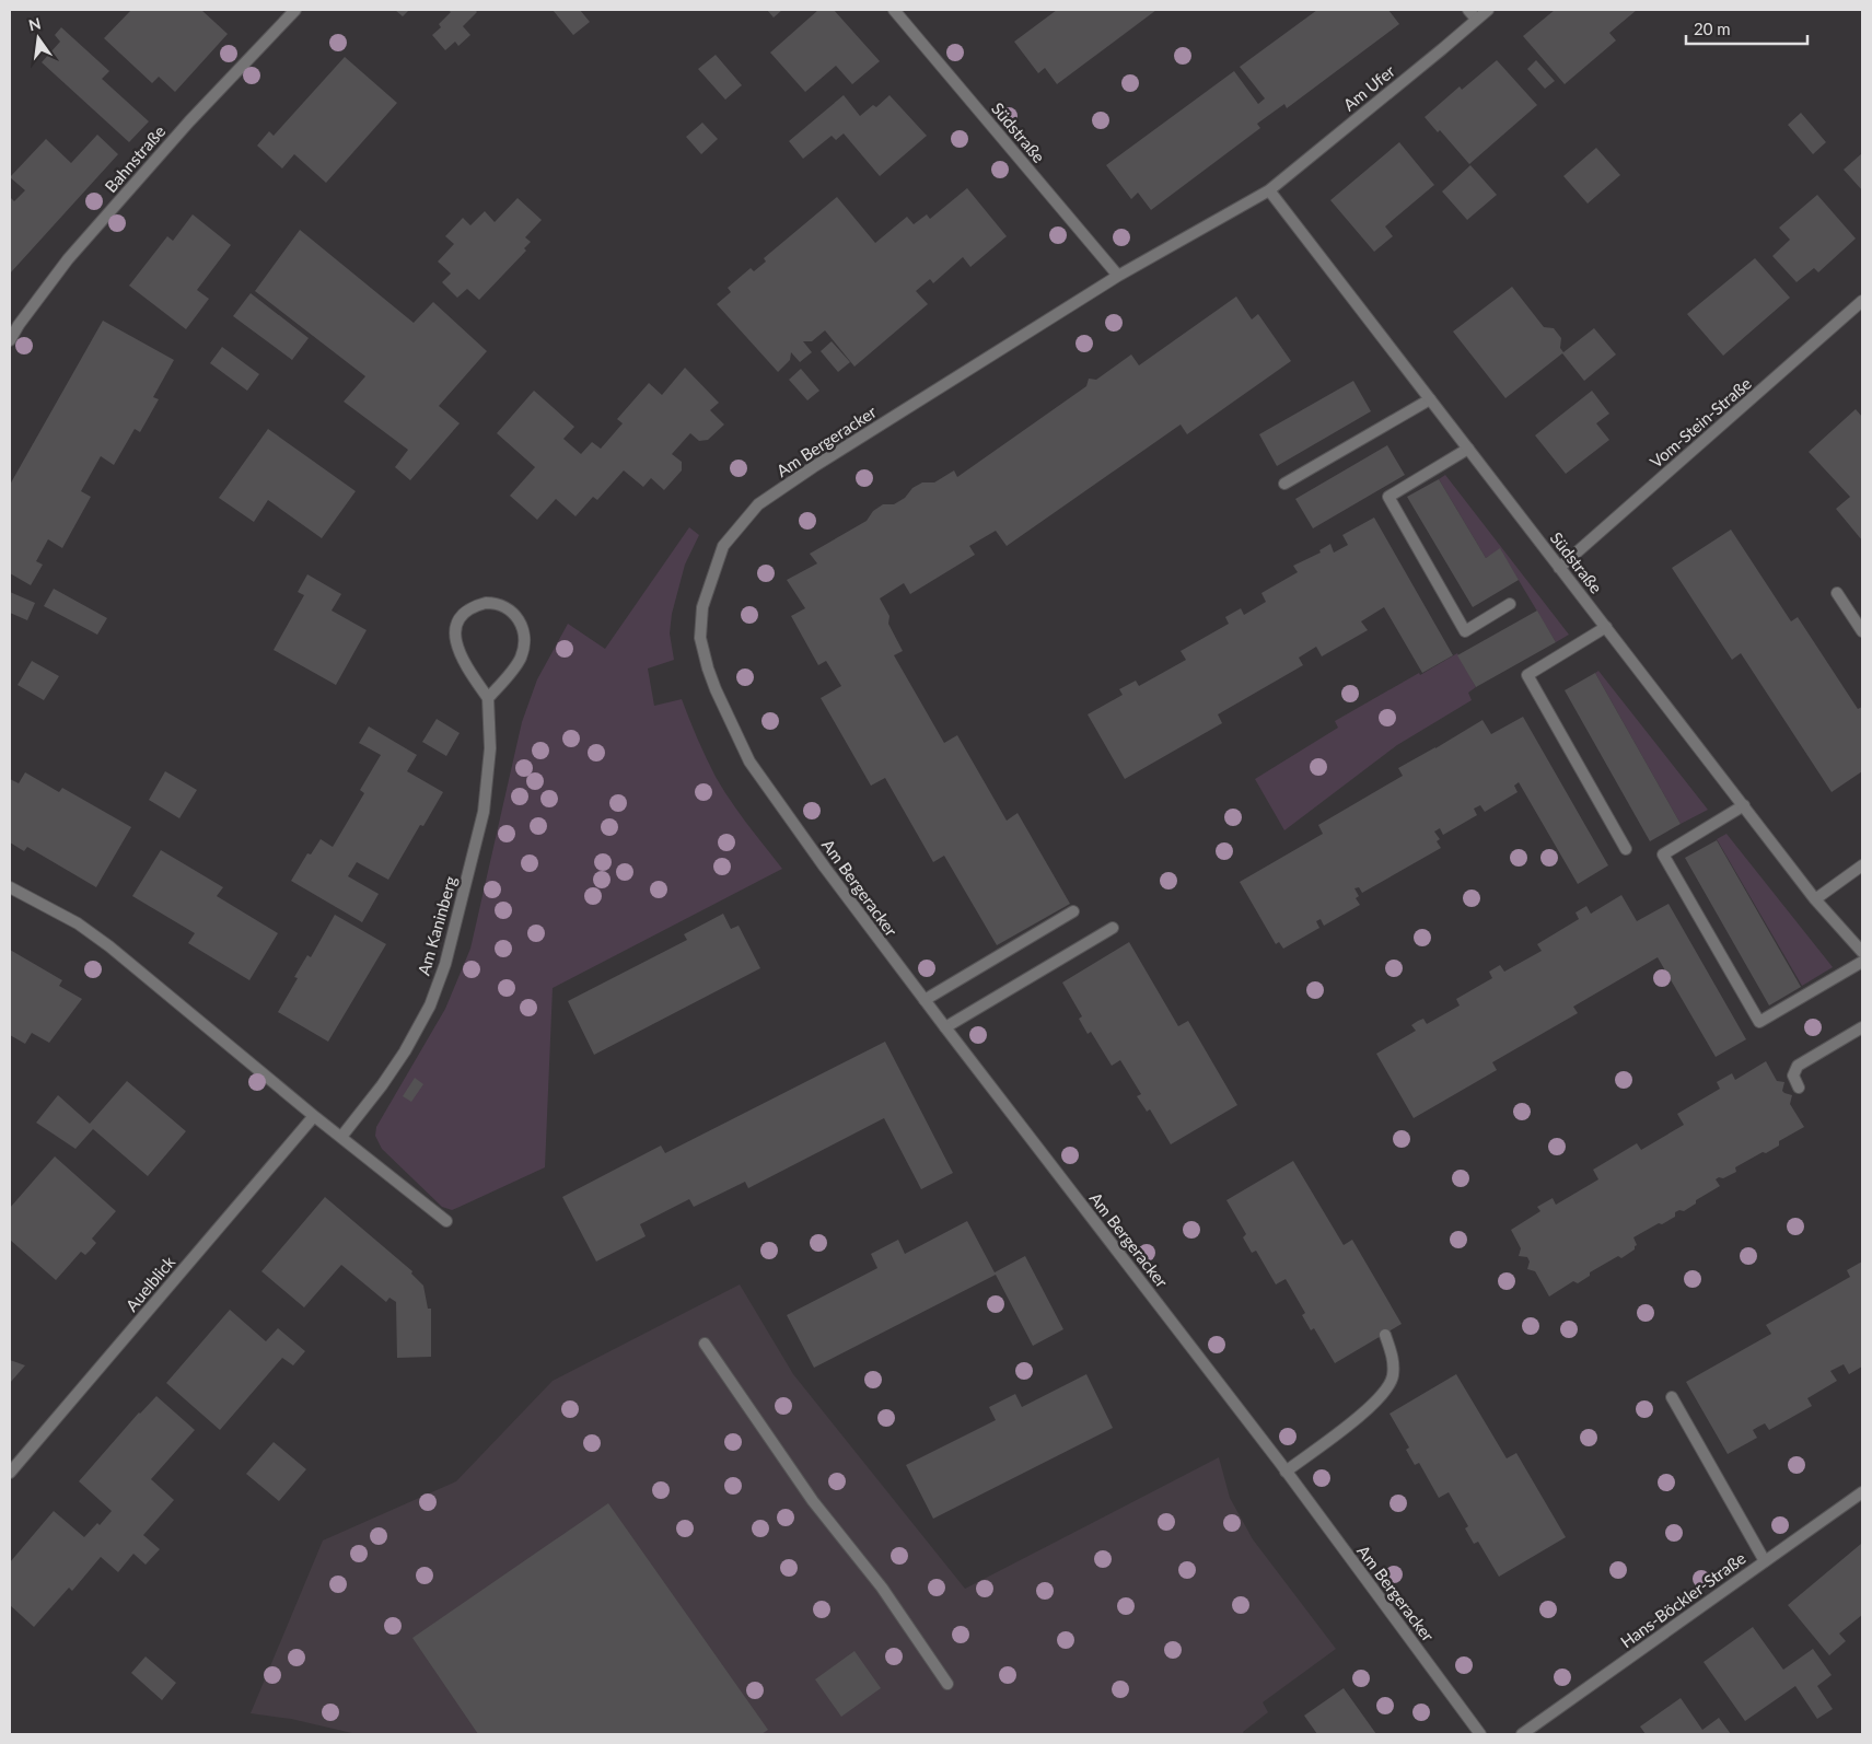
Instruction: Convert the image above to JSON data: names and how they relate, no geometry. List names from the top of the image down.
{
  "streets": {
    "street": [
      "Am Ufer",
      "Südstraße",
      "Bahnstraße",
      "Vom-Stein-Straße",
      "Am Bergeracker",
      "Am Kaninberg",
      "Auelblick",
      "Hans-Böckler-Straße"
    ]
  },
  "crossings": [
    ["Am Ufer", "Südstraße"],
    ["Am Ufer", "Am Bergeracker"],
    ["Südstraße", "Vom-Stein-Straße"],
    ["Südstraße", "Am Bergeracker"]
  ],
  "scale_bar": "20 m",
  "north": "top"
}
